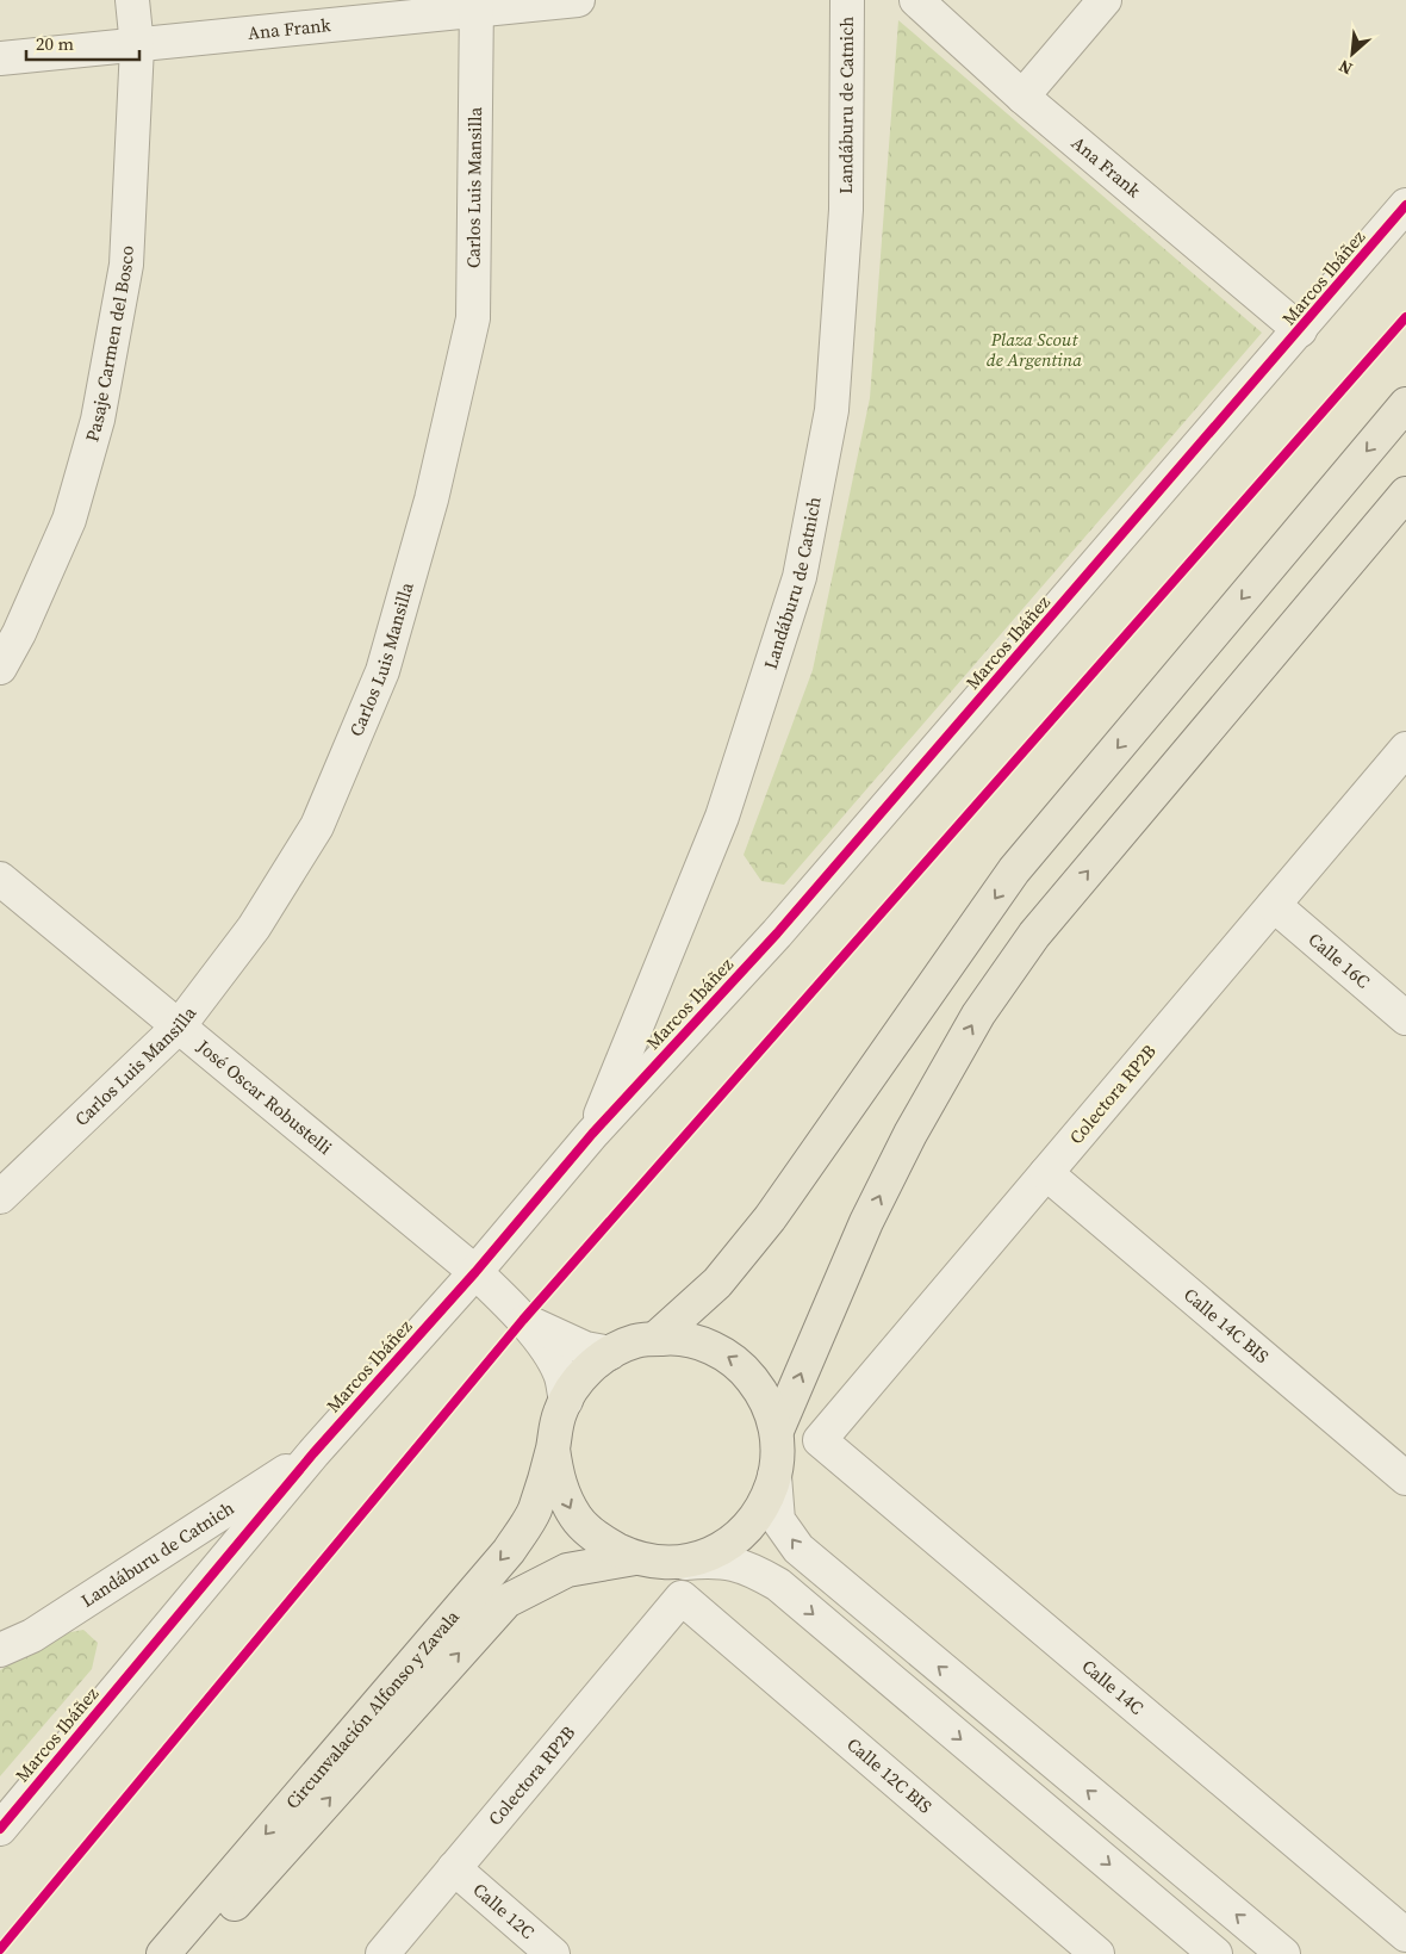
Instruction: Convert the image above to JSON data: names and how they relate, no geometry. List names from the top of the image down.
{
  "streets": {
    "main road": ["Circunvalación Alfonso y Zavala"],
    "street": [
      "Ana Frank",
      "Landáburu de Catnich",
      "Carlos Luis Mansilla",
      "Marcos Ibáñez",
      "Pasaje Carmen del Bosco",
      "Calle 16C",
      "Colectora RP2B",
      "José Oscar Robustelli",
      "Calle 14C BIS",
      "Calle 14C",
      "Calle 12C BIS",
      "Calle 12C"
    ]
  },
  "crossings": [
    ["Ana Frank", "Carlos Luis Mansilla"],
    ["Ana Frank", "Marcos Ibáñez"],
    ["Ana Frank", "Pasaje Carmen del Bosco"],
    ["Landáburu de Catnich", "Marcos Ibáñez"],
    ["Carlos Luis Mansilla", "José Oscar Robustelli"],
    ["Marcos Ibáñez", "José Oscar Robustelli"],
    ["Calle 16C", "Colectora RP2B"],
    ["Colectora RP2B", "Calle 14C BIS"],
    ["Colectora RP2B", "Calle 14C"],
    ["Colectora RP2B", "Calle 12C BIS"],
    ["Colectora RP2B", "Calle 12C"]
  ],
  "parks": ["Plaza Scout de Argentina"],
  "scale_bar": "20 m",
  "north": "bottom left"
}
